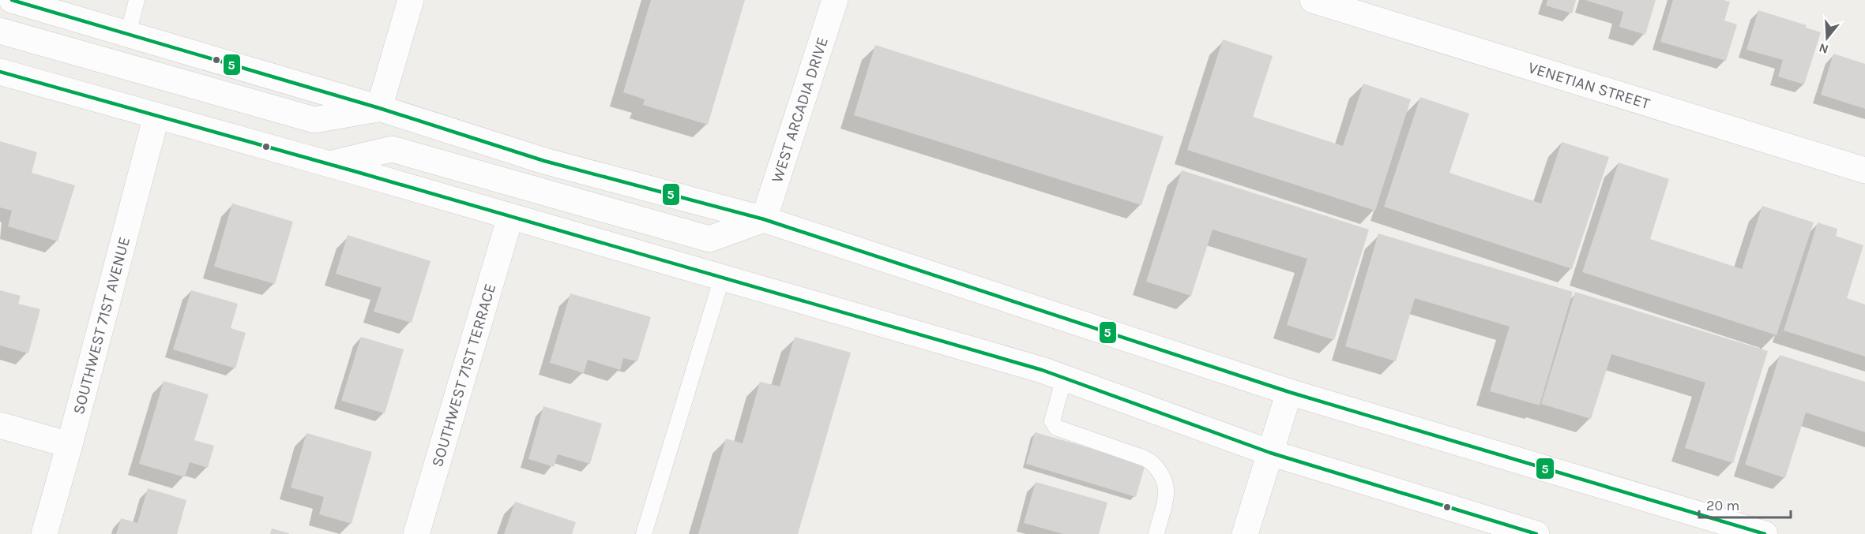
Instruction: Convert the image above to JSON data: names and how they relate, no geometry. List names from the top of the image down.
{
  "streets": {
    "main road": [
      "VENETIAN STREET",
      "WEST ARCADIA DRIVE",
      "SOUTHWEST 71ST AVENUE",
      "SOUTHWEST 71ST TERRACE"
    ]
  },
  "lines": ["transit line 5"],
  "scale_bar": "20 m",
  "north": "bottom"
}
